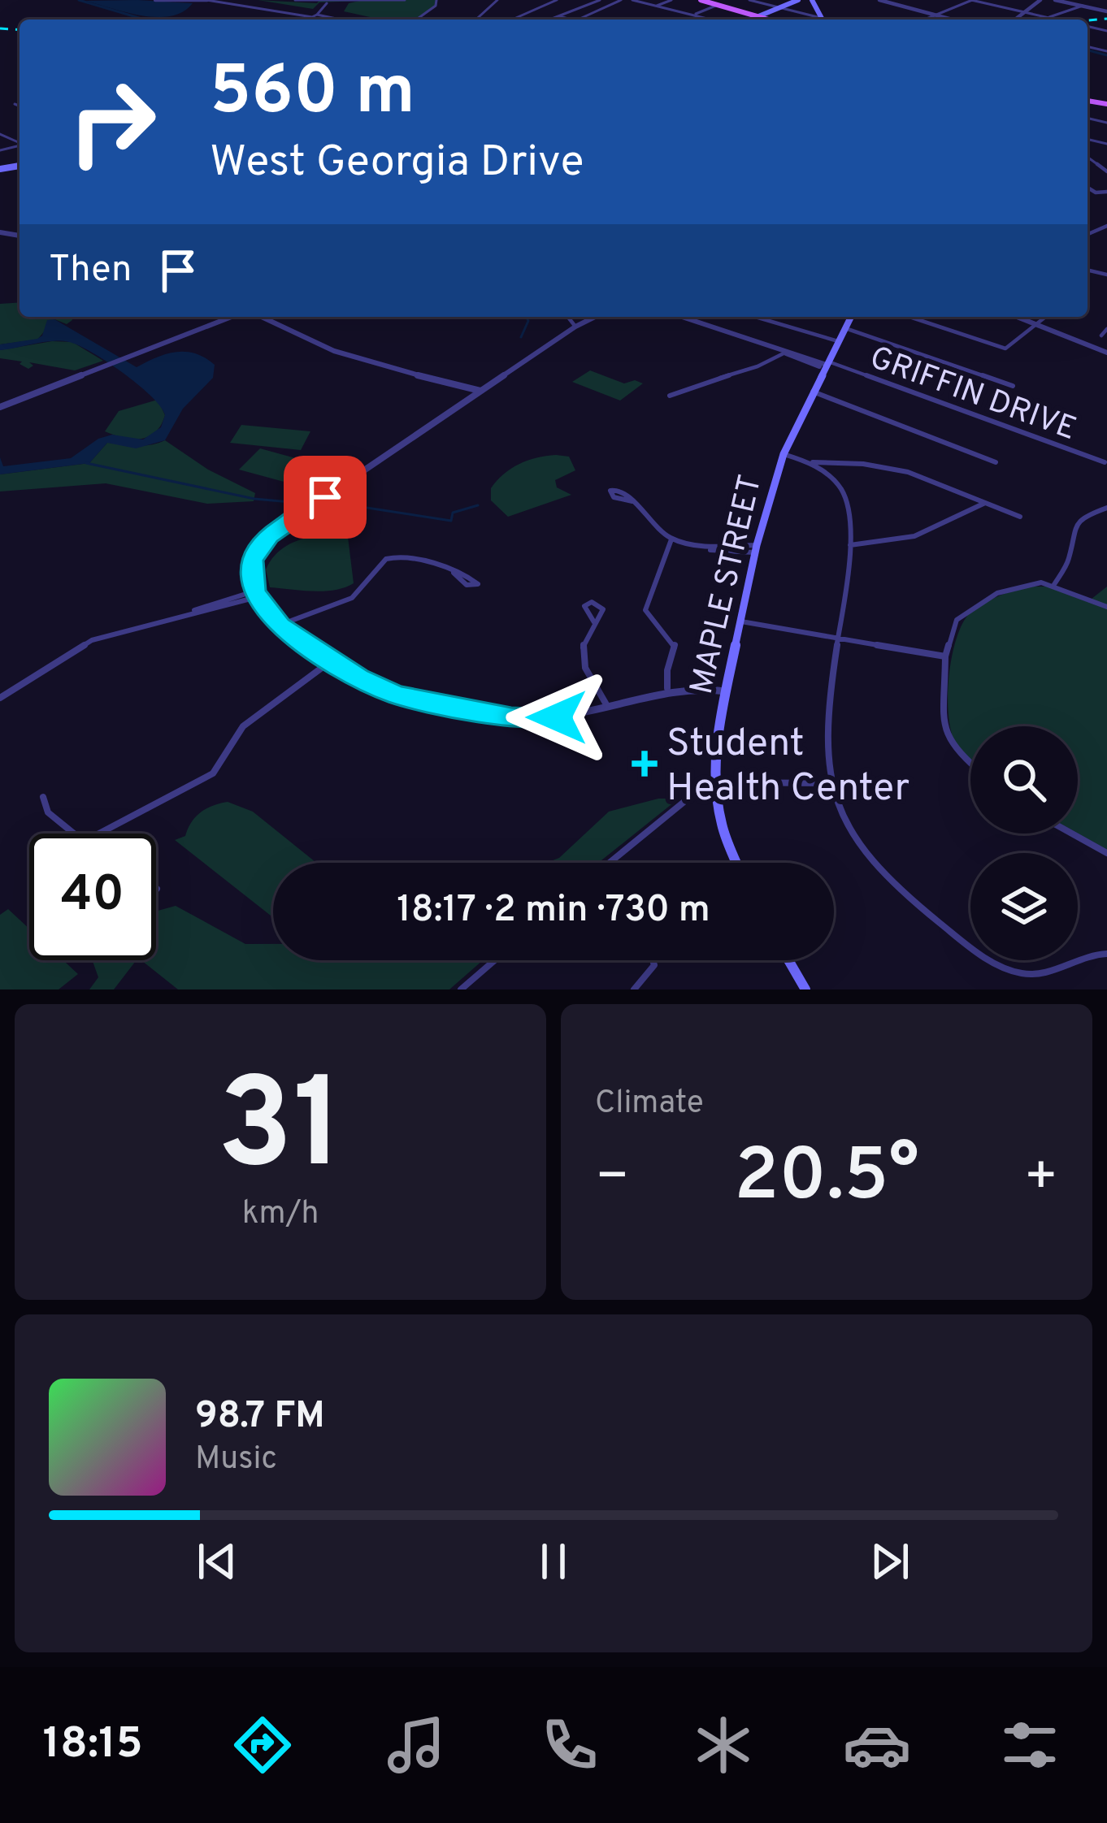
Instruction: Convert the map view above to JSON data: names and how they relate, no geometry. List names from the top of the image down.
{
  "streets": {
    "main road": ["MAPLE STREET"],
    "street": ["GRIFFIN DRIVE"]
  },
  "crossings": [
    ["GRIFFIN DRIVE", "MAPLE STREET"]
  ],
  "places": {
    "health": ["Student Health Center"]
  },
  "page": {
    "turn": ["560 m", "West Georgia Drive"],
    "then": "Then",
    "limit": "40",
    "trip": "18:17 · 2 min · 730 m",
    "tile": [
      ["31", "km/h"],
      "Climate"
    ],
    "heat": ["−", "20.5°", "+"],
    "song": ["98.7 FM", "Music"],
    "tabs": "18:15"
  }
}
